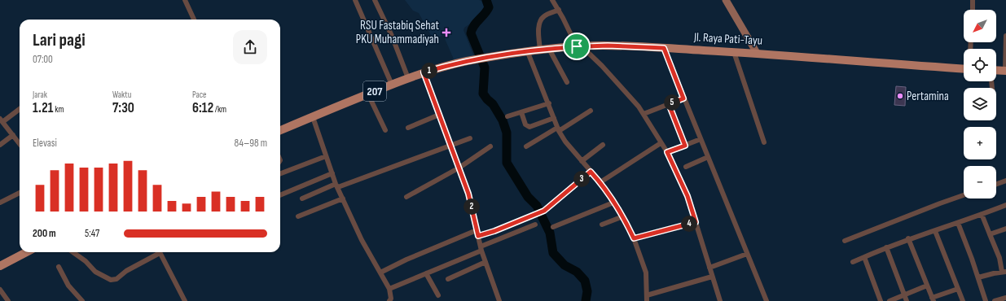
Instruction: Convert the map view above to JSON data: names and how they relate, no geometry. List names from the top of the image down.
{
  "streets": {
    "main road": ["Jl. Raya Pati-Tayu", "207"]
  },
  "crossings": [
    ["Jl. Raya Pati-Tayu", "207"]
  ],
  "places": {
    "health": ["RSU Fastabiq Sehat PKU Muhammadiyah"],
    "other": ["Pertamina"]
  },
  "north": "bottom left",
  "page": {
    "map_buttons": ["+", "−"],
    "heading": ["Lari pagi", "07:00"],
    "pins": [
      "1",
      "5",
      "3",
      "2",
      "4"
    ],
    "stats": [
      ["Jarak", "1.21 km"],
      ["Waktu", "7:30"],
      ["Pace", "6:12 /km"]
    ],
    "chart": ["Elevasi", "84–98 m"],
    "list": [
      {
        "name": "200 m",
        "note": "5:47"
      }
    ]
  }
}
